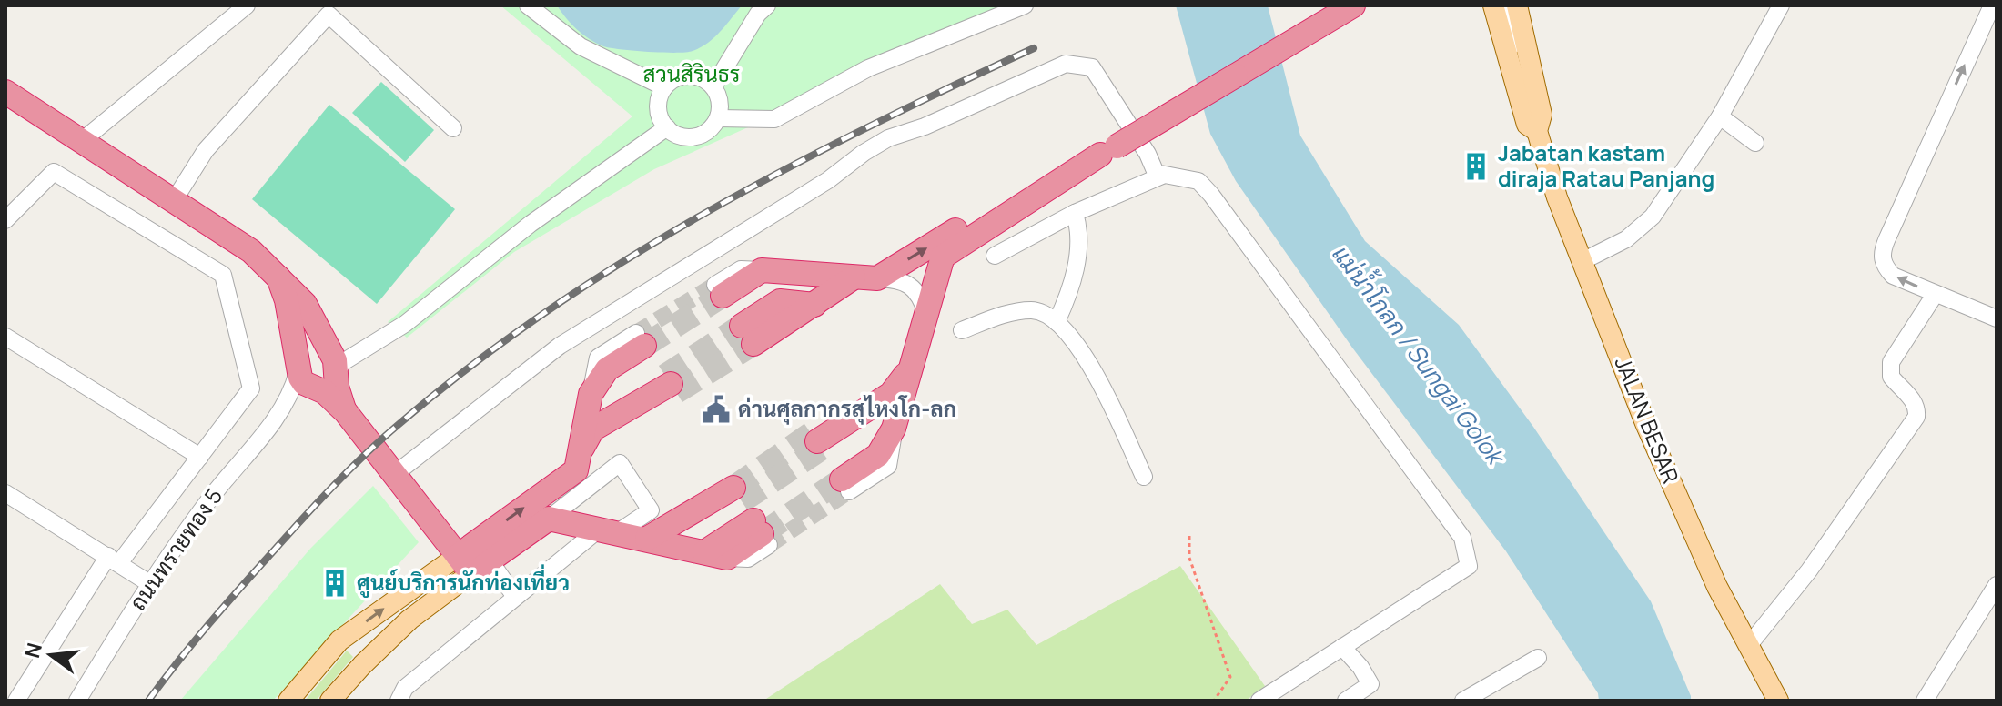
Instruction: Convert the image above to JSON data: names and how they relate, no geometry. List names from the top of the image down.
{
  "streets": {
    "main road": ["JALAN BESAR"],
    "street": ["ถนนทรายทอง 5"]
  },
  "water": ["แม่น้ำโกลก / Sungai Golok"],
  "parks": ["สวนสิรินธร"],
  "places": {
    "building": ["Jabatan kastam diraja Ratau Panjang", "ศูนย์บริการนักท่องเที่ยว"],
    "public building": ["ด่านศุลกากรสุไหงโก-ลก"]
  },
  "north": "left"
}
